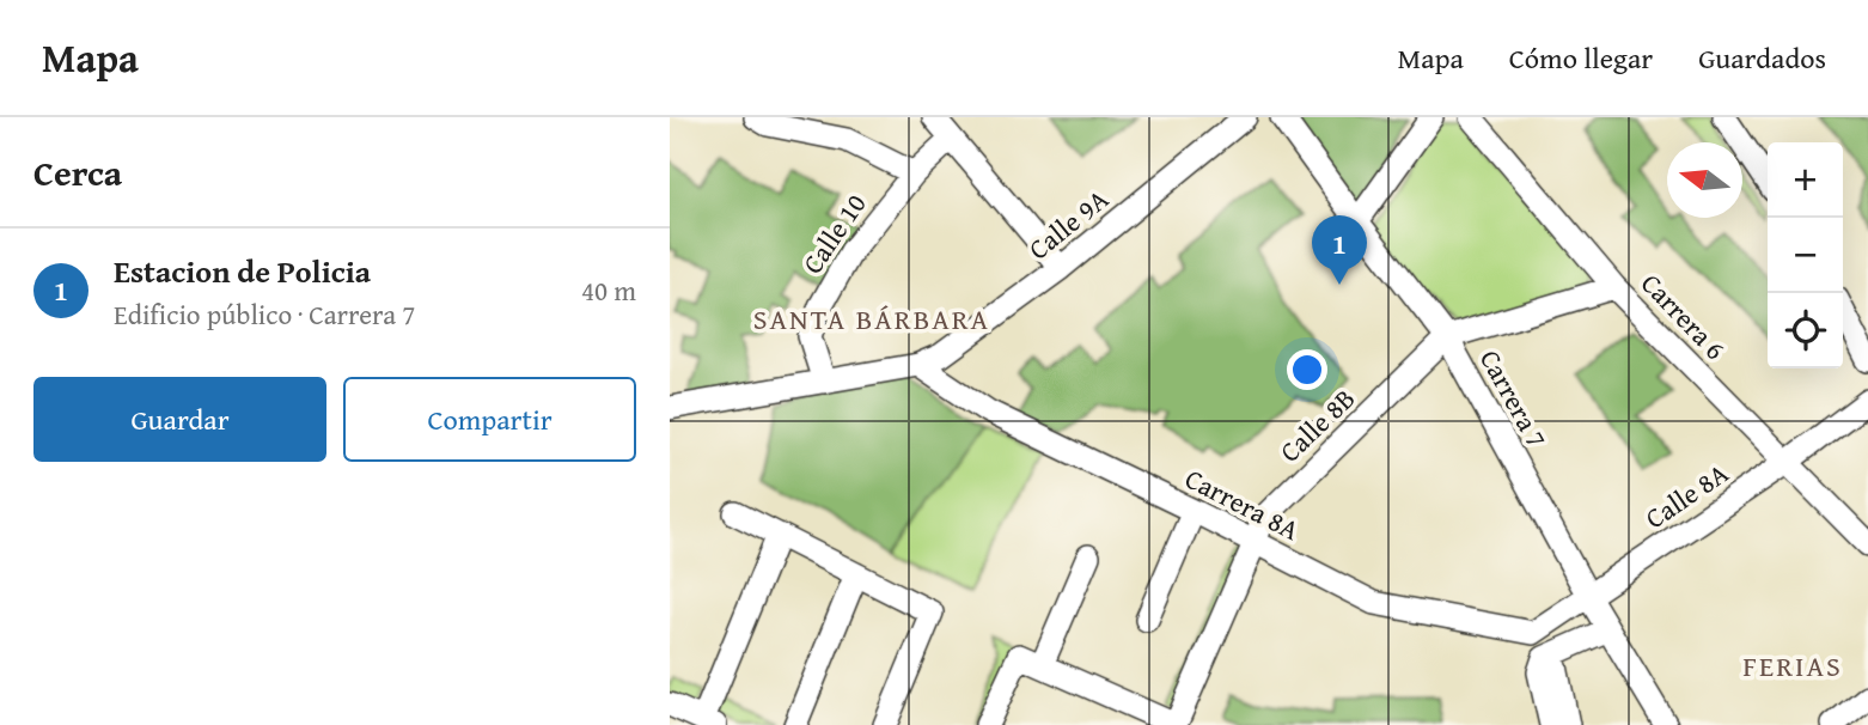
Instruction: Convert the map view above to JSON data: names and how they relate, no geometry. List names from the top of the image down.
{
  "streets": {
    "street": [
      "Calle 9A",
      "Calle 10",
      "Carrera 6",
      "Carrera 7",
      "Calle 8B",
      "Calle 8A",
      "Carrera 8A"
    ]
  },
  "crossings": [
    ["Calle 9A", "Calle 10"],
    ["Calle 9A", "Carrera 8A"],
    ["Carrera 6", "Calle 8B"],
    ["Carrera 6", "Calle 8A"],
    ["Carrera 7", "Calle 8B"],
    ["Carrera 7", "Calle 8A"],
    ["Calle 8B", "Carrera 8A"],
    ["Calle 8A", "Carrera 8A"]
  ],
  "districts": ["SANTA BÁRBARA", "FERIAS"],
  "north": "left",
  "page": {
    "header": "Mapa",
    "nav": ["Mapa", "Cómo llegar", "Guardados"],
    "heading": "Cerca",
    "map_buttons": ["+", "−"],
    "pins": "1",
    "list": [
      {
        "mark": "1",
        "name": "Estacion de Policia",
        "note": "Edificio público · Carrera 7",
        "value": "40 m"
      }
    ],
    "buttons": ["Guardar", "Compartir"]
  }
}
